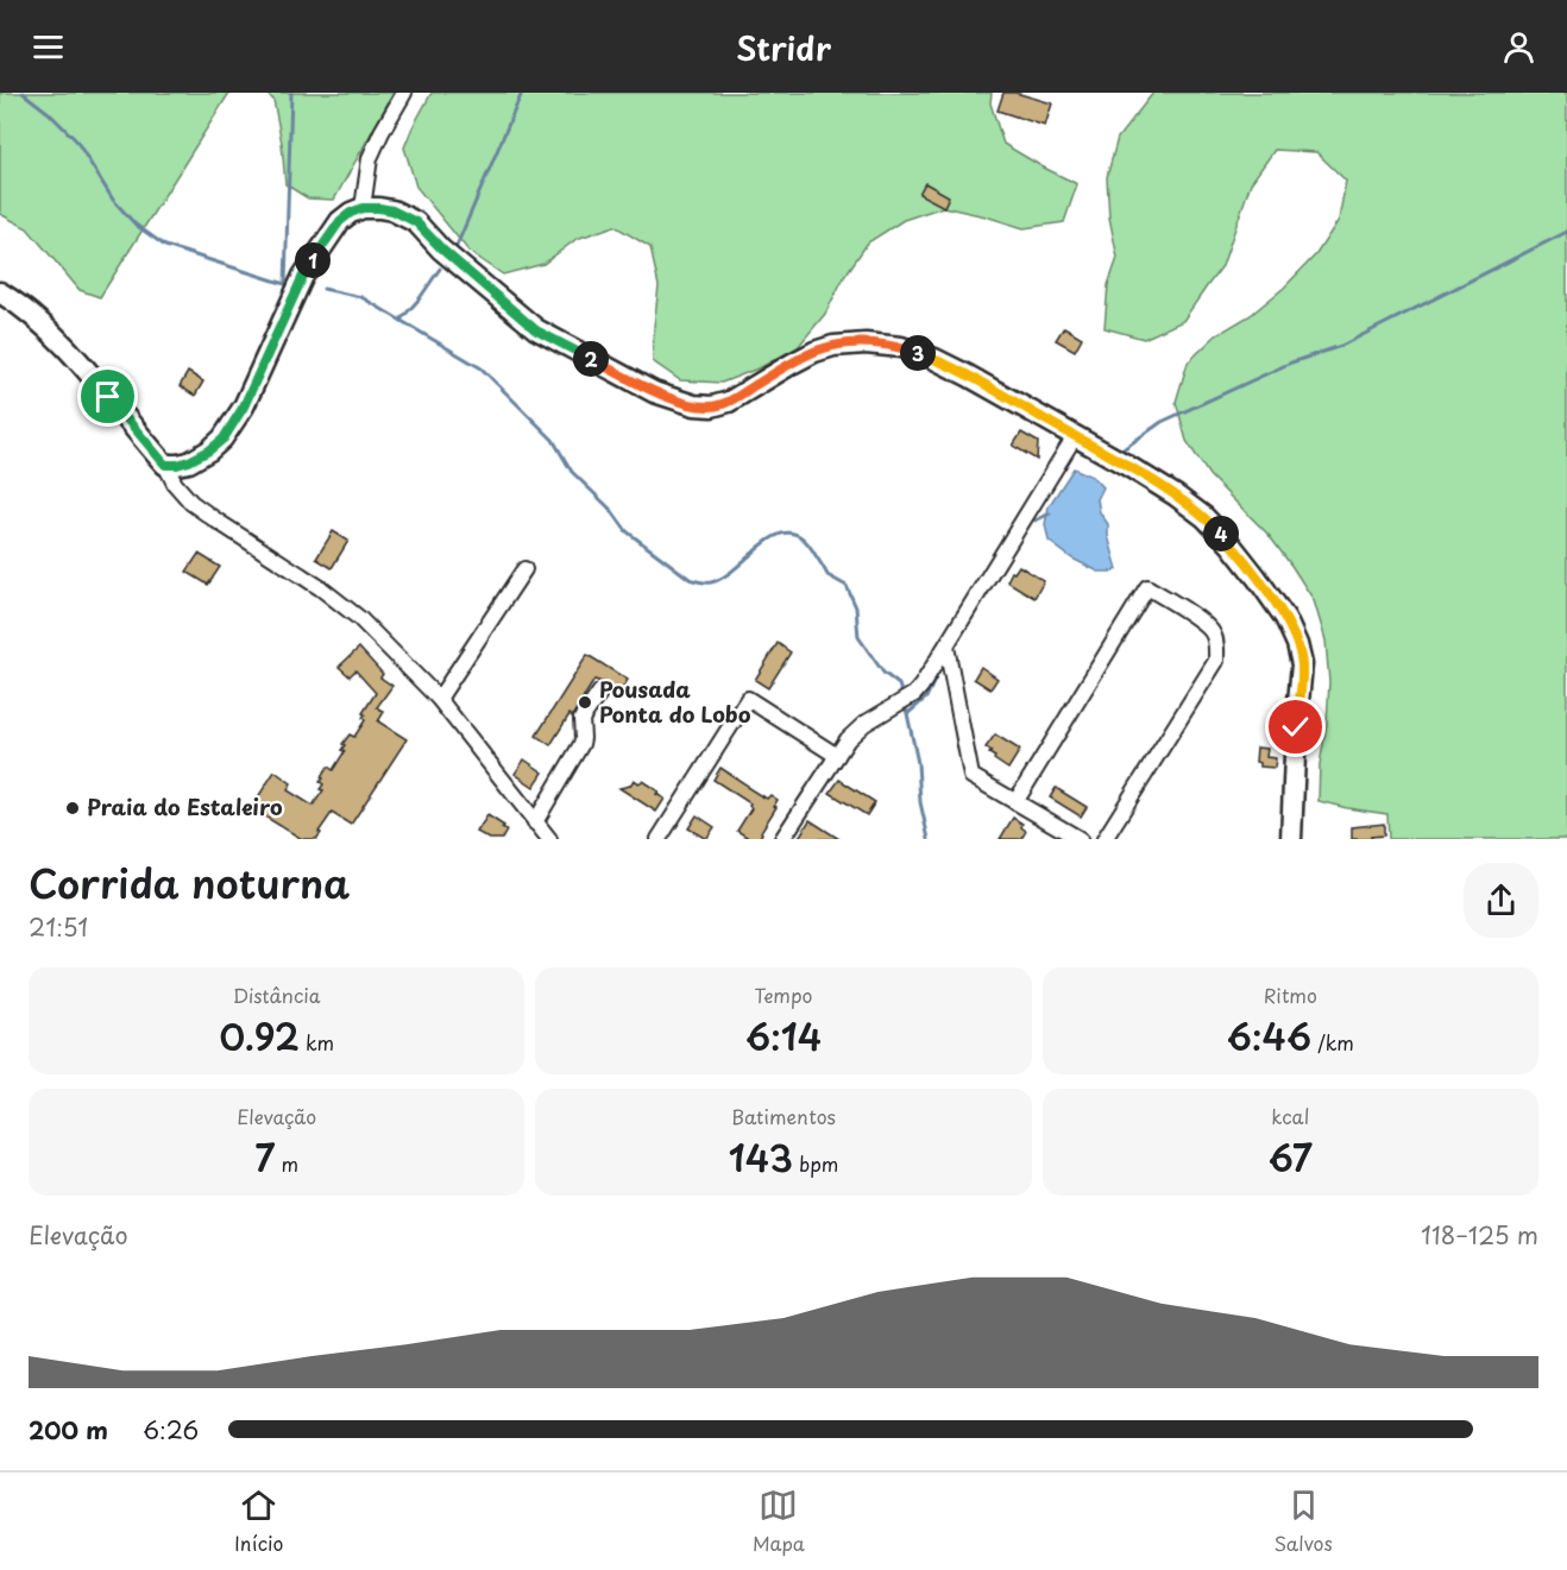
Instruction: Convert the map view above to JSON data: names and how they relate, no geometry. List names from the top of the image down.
{
  "places": ["Pousada Ponta do Lobo", "Praia do Estaleiro"],
  "page": {
    "header": "Stridr",
    "pins": [
      "1",
      "3",
      "2",
      "4"
    ],
    "heading": ["Corrida noturna", "21:51"],
    "stats": [
      ["Distância", "0.92 km"],
      ["Tempo", "6:14"],
      ["Ritmo", "6:46 /km"],
      ["Elevação", "7 m"],
      ["Batimentos", "143 bpm"],
      ["kcal", "67"]
    ],
    "chart": ["Elevação", "118–125 m"],
    "list": [
      {
        "name": "200 m",
        "note": "6:26"
      }
    ],
    "tabs": ["Início", "Mapa", "Salvos"]
  }
}
